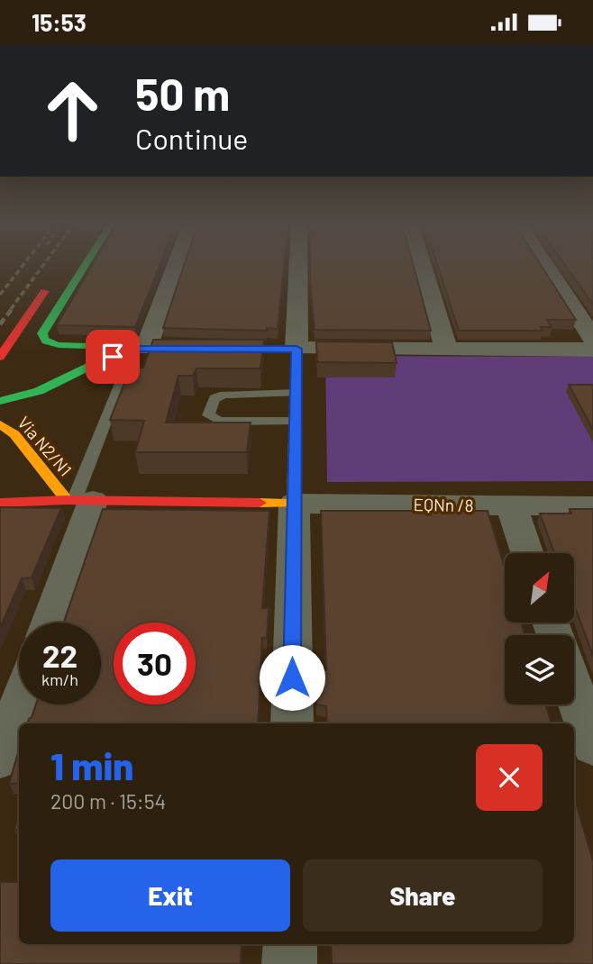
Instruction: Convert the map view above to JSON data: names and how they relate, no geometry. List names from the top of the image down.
{
  "streets": {
    "street": ["Via N2/N1", "EQNn /8"]
  },
  "north": "top right",
  "page": {
    "status": "15:53",
    "turn": ["50 m", "Continue"],
    "speed": "22 km/h",
    "limit": "30",
    "heading": ["1 min", "200 m · 15:54"],
    "buttons": ["Exit", "Share"]
  }
}
